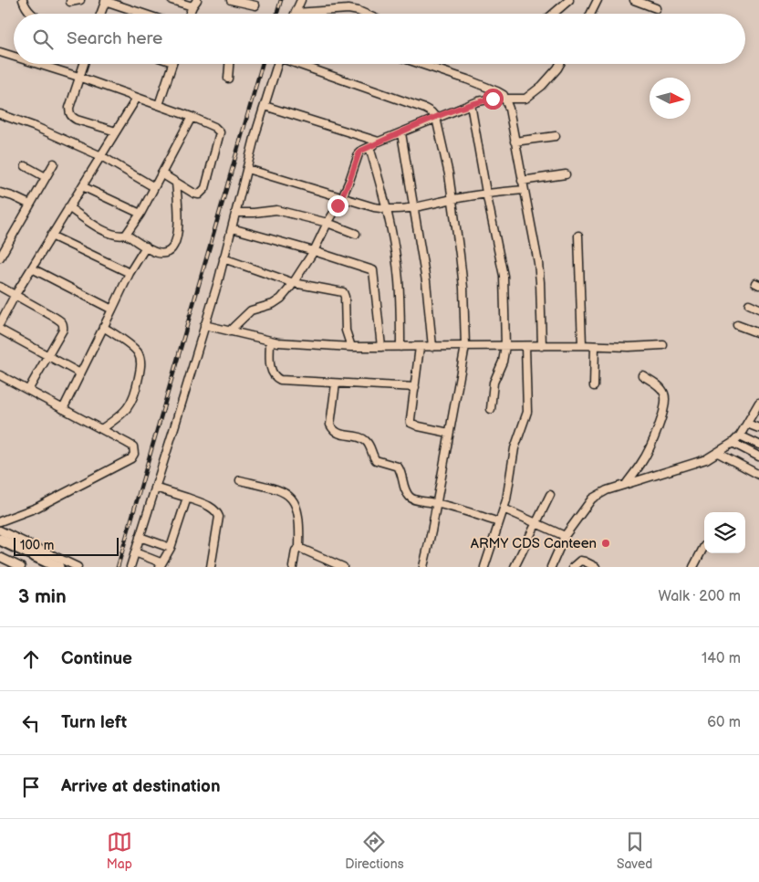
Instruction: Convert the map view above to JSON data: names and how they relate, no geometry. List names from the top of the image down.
{
  "places": ["ARMY CDS Canteen"],
  "scale_bar": "100 m",
  "north": "right",
  "page": {
    "search": "Search here",
    "scale": "100 m",
    "heading": ["3 min", "Walk · 200 m"],
    "list": [
      ["Continue", "140 m"],
      ["Turn left", "60 m"],
      "Arrive at destination"
    ],
    "nav": ["Map", "Directions", "Saved"]
  }
}
